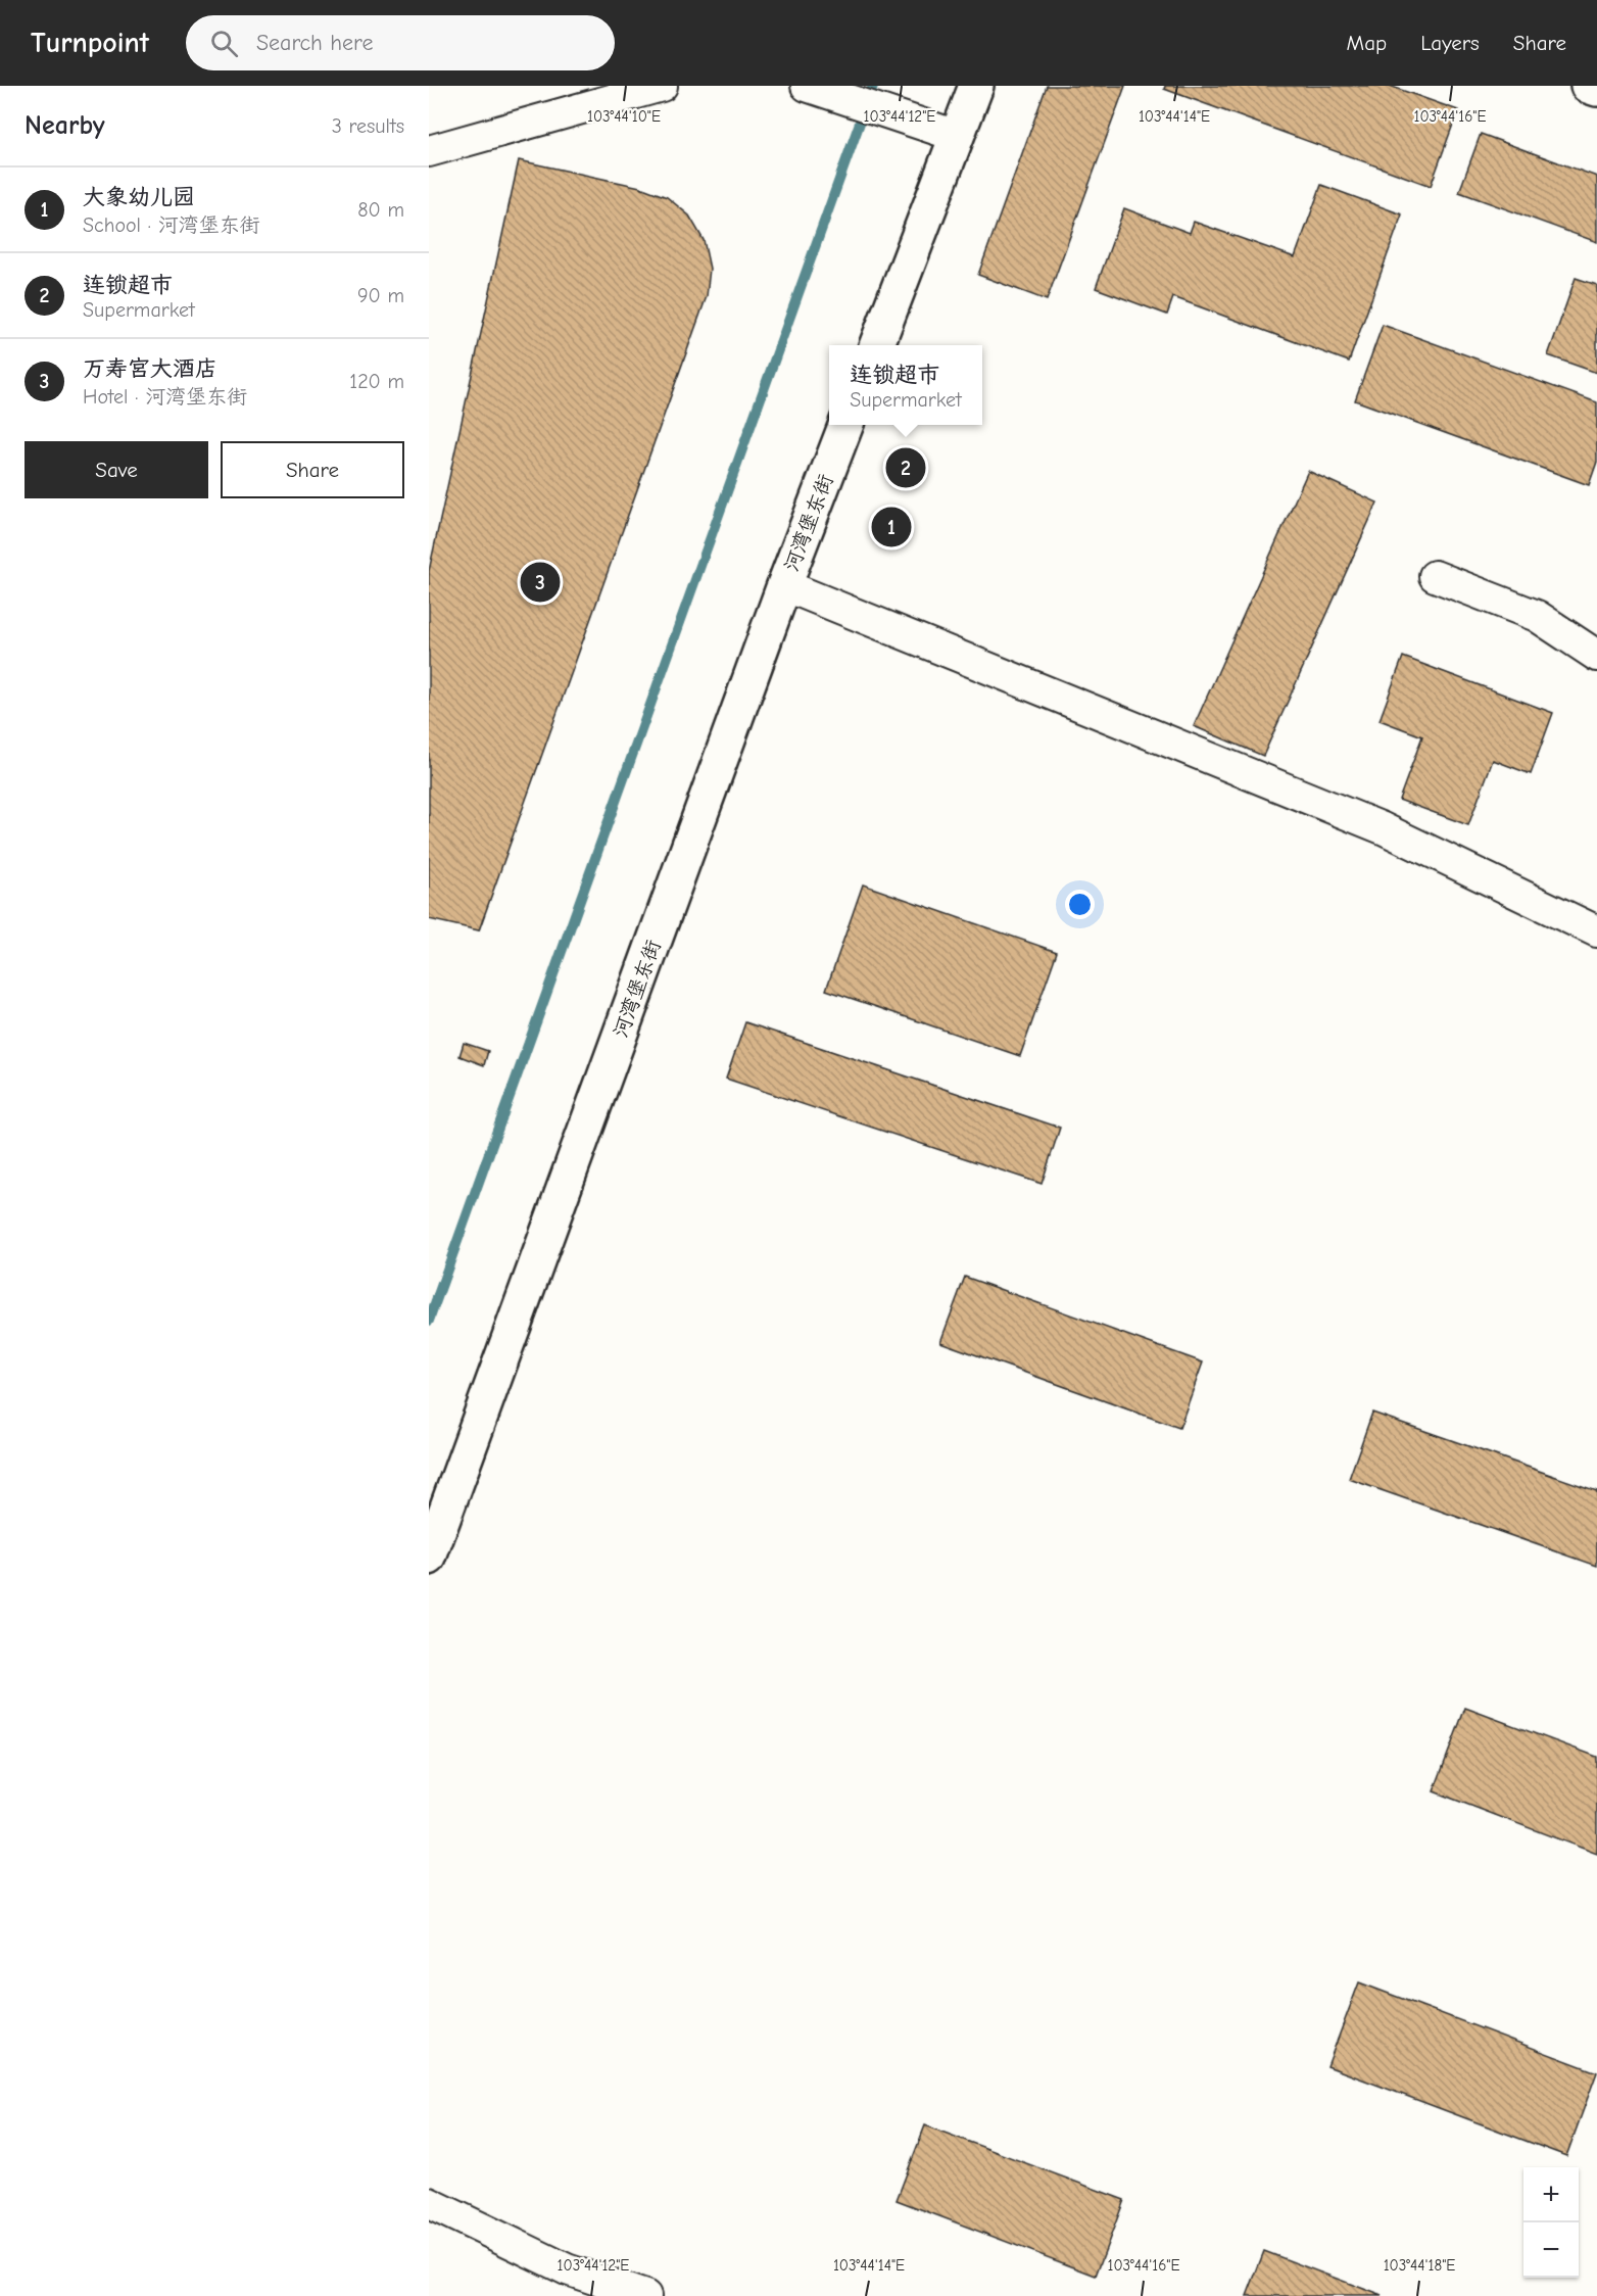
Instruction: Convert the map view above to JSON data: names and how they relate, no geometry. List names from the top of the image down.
{
  "streets": {
    "street": ["河湾堡东街"]
  },
  "page": {
    "header": "Turnpoint",
    "search": "Search here",
    "nav": ["Map", "Layers", "Share"],
    "heading": ["Nearby", "3 results"],
    "list": [
      {
        "mark": "1",
        "name": "大象幼儿园",
        "note": "School · 河湾堡东街",
        "value": "80 m"
      },
      {
        "mark": "2",
        "name": "连锁超市",
        "note": "Supermarket",
        "value": "90 m"
      },
      {
        "mark": "3",
        "name": "万寿宫大酒店",
        "note": "Hotel · 河湾堡东街",
        "value": "120 m"
      }
    ],
    "popup": ["连锁超市", "Supermarket"],
    "buttons": ["Save", "Share"],
    "pins": ["2", "1", "3"],
    "map_buttons": ["+", "−"]
  },
  "coordinates": [
    "103°44'10\"E",
    "103°44'12\"E",
    "103°44'14\"E",
    "103°44'16\"E",
    "103°44'18\"E"
  ]
}
